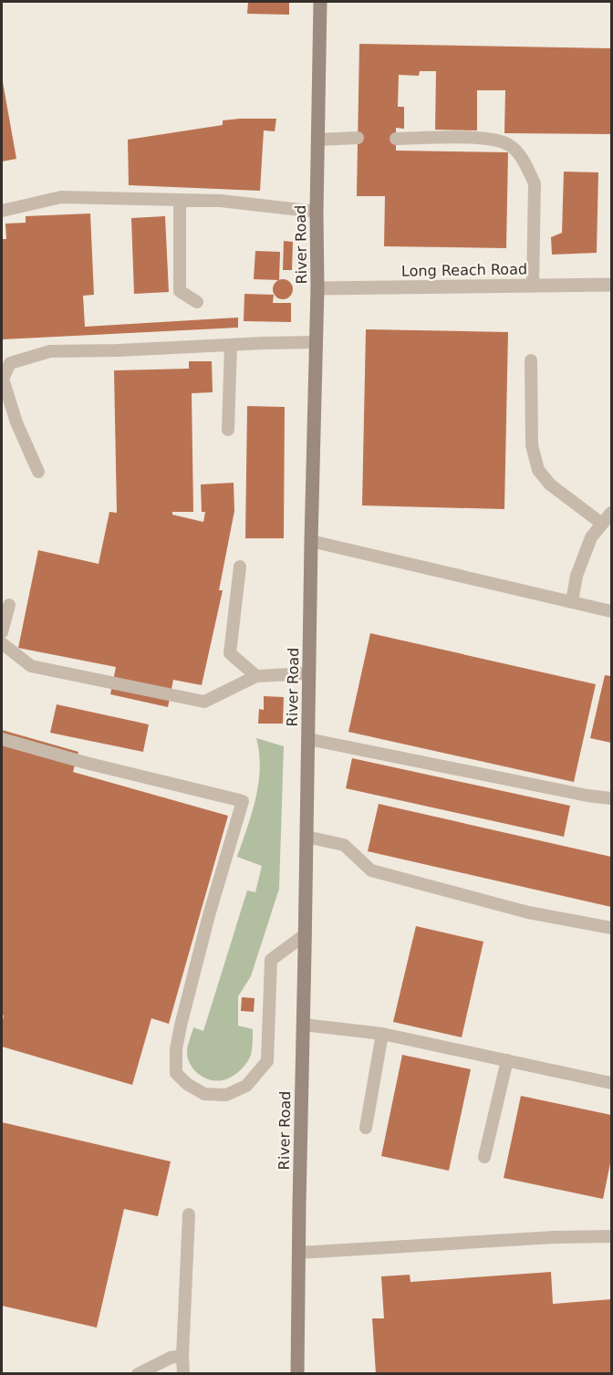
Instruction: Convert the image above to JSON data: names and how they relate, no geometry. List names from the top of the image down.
{
  "streets": {
    "street": ["River Road", "Long Reach Road"]
  },
  "crossings": [
    ["River Road", "Long Reach Road"]
  ]
}
